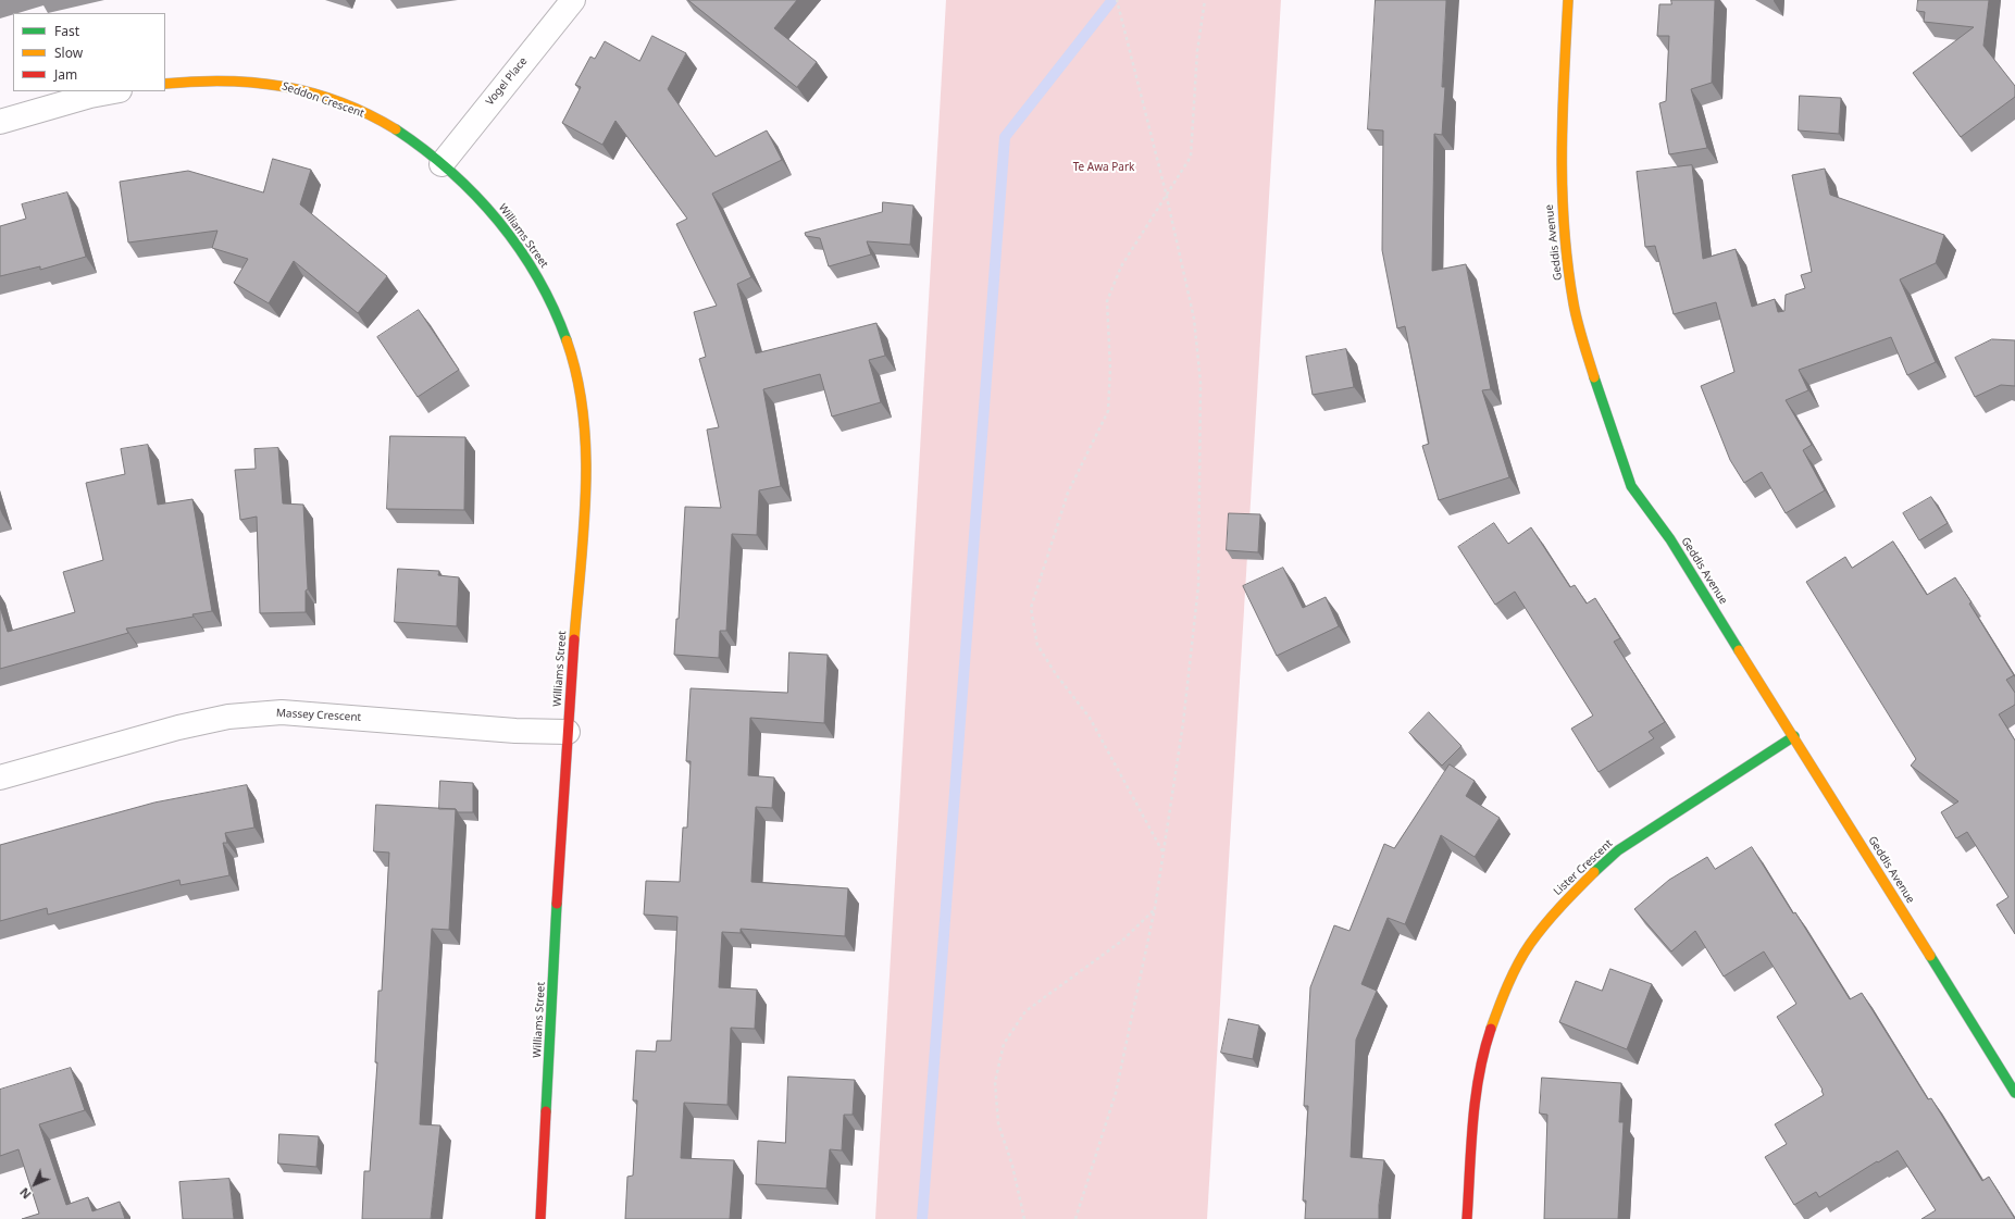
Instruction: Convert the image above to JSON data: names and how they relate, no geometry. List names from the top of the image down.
{
  "streets": {
    "street": [
      "Vogel Place",
      "Seddon Crescent",
      "Williams Street",
      "Geddis Avenue",
      "Massey Crescent",
      "Lister Crescent"
    ]
  },
  "crossings": [
    ["Vogel Place", "Seddon Crescent"],
    ["Vogel Place", "Williams Street"],
    ["Seddon Crescent", "Williams Street"],
    ["Williams Street", "Massey Crescent"],
    ["Geddis Avenue", "Lister Crescent"]
  ],
  "parks": ["Te Awa Park"],
  "legend": ["Fast", "Slow", "Jam"],
  "north": "bottom left"
}
